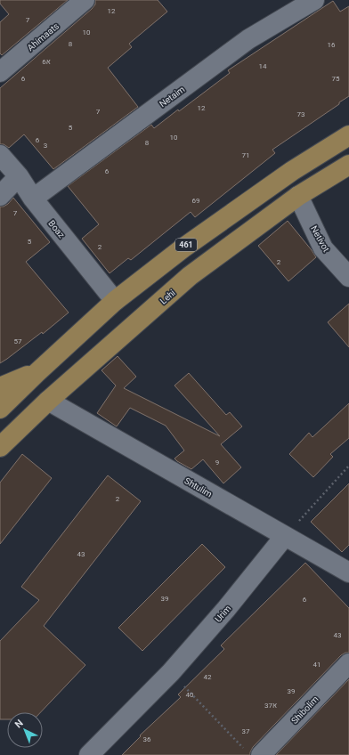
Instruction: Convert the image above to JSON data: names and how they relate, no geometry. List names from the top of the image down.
{
  "streets": {
    "main road": ["461", "Lehi"],
    "street": [
      "Ahimaats",
      "Netaim",
      "Boaz",
      "Netivot",
      "Shtulim",
      "Urim",
      "Shibolim"
    ]
  },
  "crossings": [
    ["Netaim", "Boaz"],
    ["Boaz", "461"],
    ["Netivot", "Lehi"],
    ["Lehi", "Shtulim"],
    ["Shtulim", "Urim"]
  ],
  "house_numbers": [
    "12",
    "7",
    "10",
    "8",
    "16",
    "6א",
    "14",
    "6",
    "75",
    "12",
    "7",
    "73",
    "5",
    "10",
    "6",
    "8",
    "3",
    "71",
    "6",
    "69",
    "7",
    "5",
    "2",
    "2",
    "57",
    "9",
    "2",
    "43",
    "39",
    "6",
    "43",
    "41",
    "42",
    "39",
    "40",
    "37א",
    "37",
    "36"
  ],
  "north": "top left"
}
